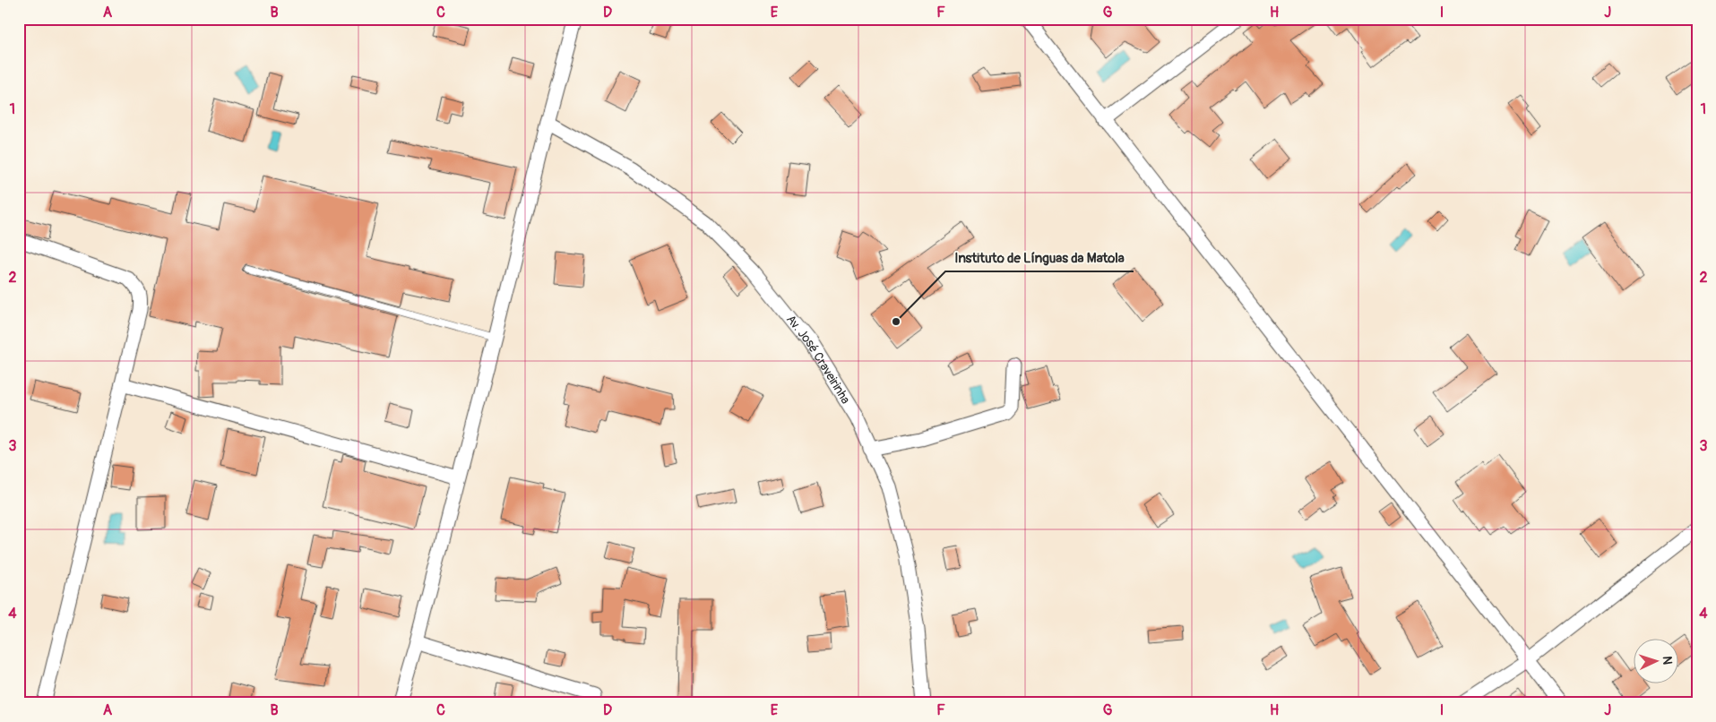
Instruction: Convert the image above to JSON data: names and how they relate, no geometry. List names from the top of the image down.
{
  "streets": {
    "street": ["Av. José Craveirinha"]
  },
  "places": ["Instituto de Línguas da Matola"],
  "north": "right",
  "grid": {
    "columns": [
      "A",
      "B",
      "C",
      "D",
      "E",
      "F",
      "G",
      "H",
      "I",
      "J"
    ],
    "rows": [
      "1",
      "2",
      "3",
      "4"
    ]
  }
}
